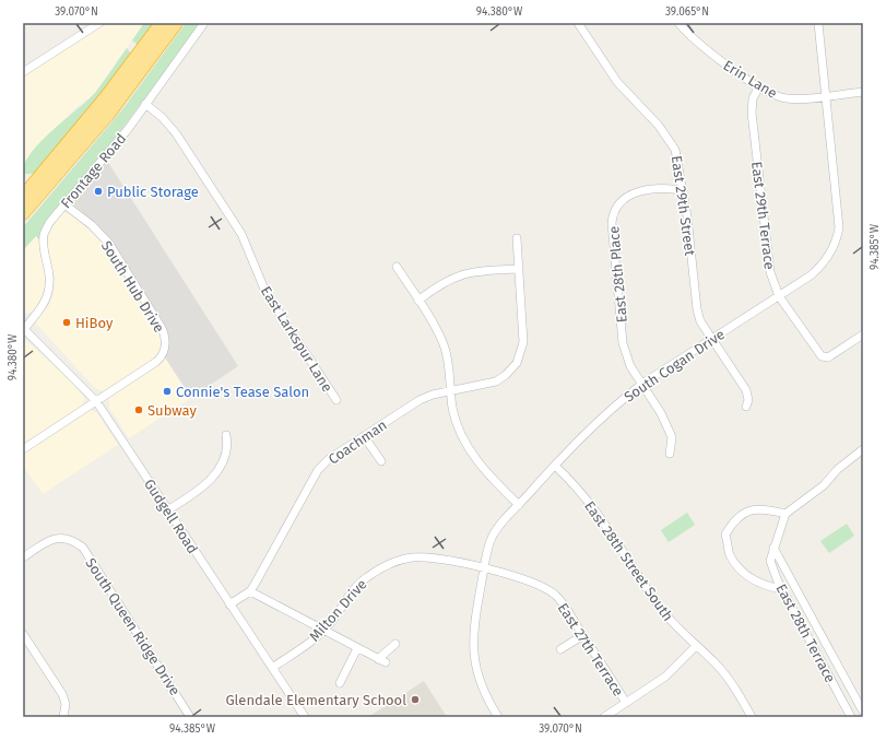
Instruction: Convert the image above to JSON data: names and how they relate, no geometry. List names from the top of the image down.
{
  "streets": {
    "street": [
      "Erin Lane",
      "Frontage Road",
      "East 29th Street",
      "East 29th Terrace",
      "East 28th Place",
      "South Hub Drive",
      "East Larkspur Lane",
      "South Cogan Drive",
      "Coachman",
      "Gudgell Road",
      "East 28th Street South",
      "Milton Drive",
      "South Queen Ridge Drive",
      "East 28th Terrace",
      "East 27th Terrace"
    ]
  },
  "crossings": [
    ["Erin Lane", "East 29th Terrace"],
    ["Erin Lane", "South Cogan Drive"],
    ["Frontage Road", "South Hub Drive"],
    ["Frontage Road", "East Larkspur Lane"],
    ["Frontage Road", "Gudgell Road"],
    ["East 29th Street", "East 28th Place"],
    ["East 29th Street", "South Cogan Drive"],
    ["East 29th Terrace", "South Cogan Drive"],
    ["East 28th Place", "South Cogan Drive"],
    ["South Hub Drive", "Gudgell Road"],
    ["South Cogan Drive", "East 28th Street South"],
    ["South Cogan Drive", "Milton Drive"],
    ["South Cogan Drive", "East 27th Terrace"],
    ["Coachman", "Gudgell Road"],
    ["Gudgell Road", "Milton Drive"],
    ["Milton Drive", "East 27th Terrace"]
  ],
  "places": [
    "Public Storage",
    "HiBoy",
    "Connie's Tease Salon",
    "Subway",
    "Glendale Elementary School"
  ],
  "coordinates": [
    "39.070°N",
    "94.380°W",
    "39.065°N",
    "94.385°W"
  ]
}
